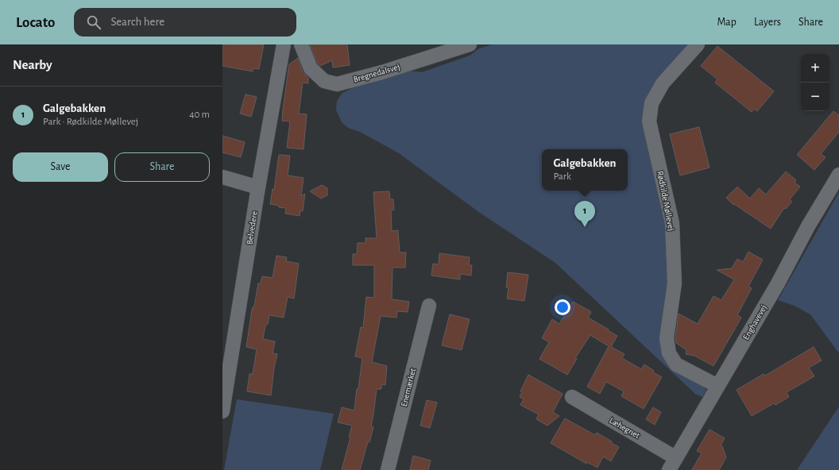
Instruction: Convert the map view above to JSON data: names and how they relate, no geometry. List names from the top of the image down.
{
  "streets": {
    "street": [
      "Bregnedalsvej",
      "Rødkilde Møllevej",
      "Belvedere",
      "Enghavevej",
      "Enemærket",
      "Læhegnet"
    ]
  },
  "crossings": [
    ["Rødkilde Møllevej", "Enghavevej"],
    ["Enghavevej", "Læhegnet"]
  ],
  "page": {
    "header": "Locato",
    "search": "Search here",
    "nav": ["Map", "Layers", "Share"],
    "heading": "Nearby",
    "map_buttons": ["+", "−"],
    "list": [
      {
        "mark": "1",
        "name": "Galgebakken",
        "note": "Park · Rødkilde Møllevej",
        "value": "40 m"
      }
    ],
    "buttons": ["Save", "Share"],
    "popup": ["Galgebakken", "Park"],
    "pins": "1"
  }
}
